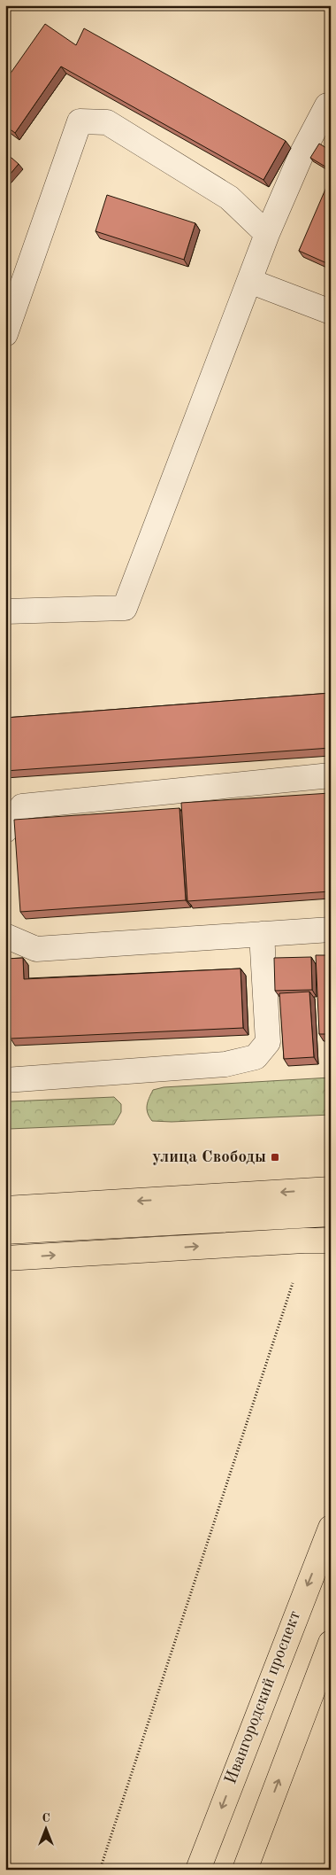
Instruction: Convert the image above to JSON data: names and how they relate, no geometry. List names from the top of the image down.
{
  "streets": {
    "main road": ["Ивангородский проспект"]
  },
  "places": {
    "transit": ["улица Свободы"]
  },
  "north": "top"
}
